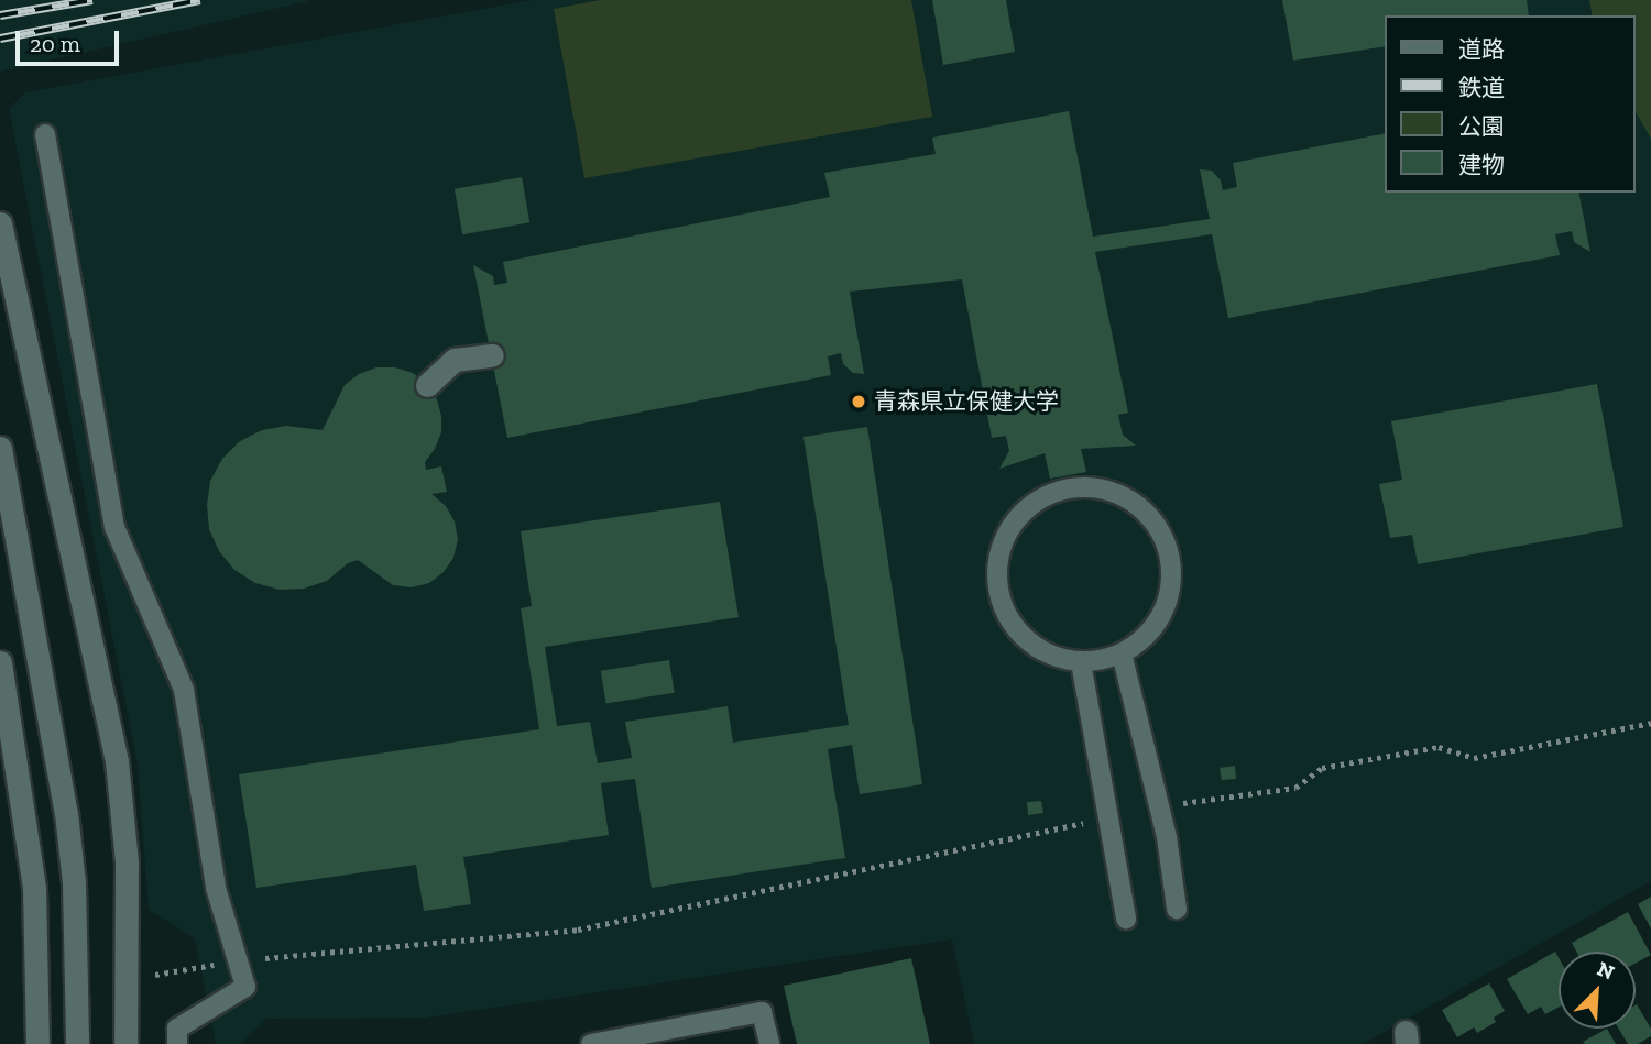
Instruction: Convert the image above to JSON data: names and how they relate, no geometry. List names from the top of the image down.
{
  "places": ["青森県立保健大学"],
  "legend": [
    "道路",
    "鉄道",
    "公園",
    "建物"
  ],
  "scale_bar": "20 m",
  "north": "top right"
}
